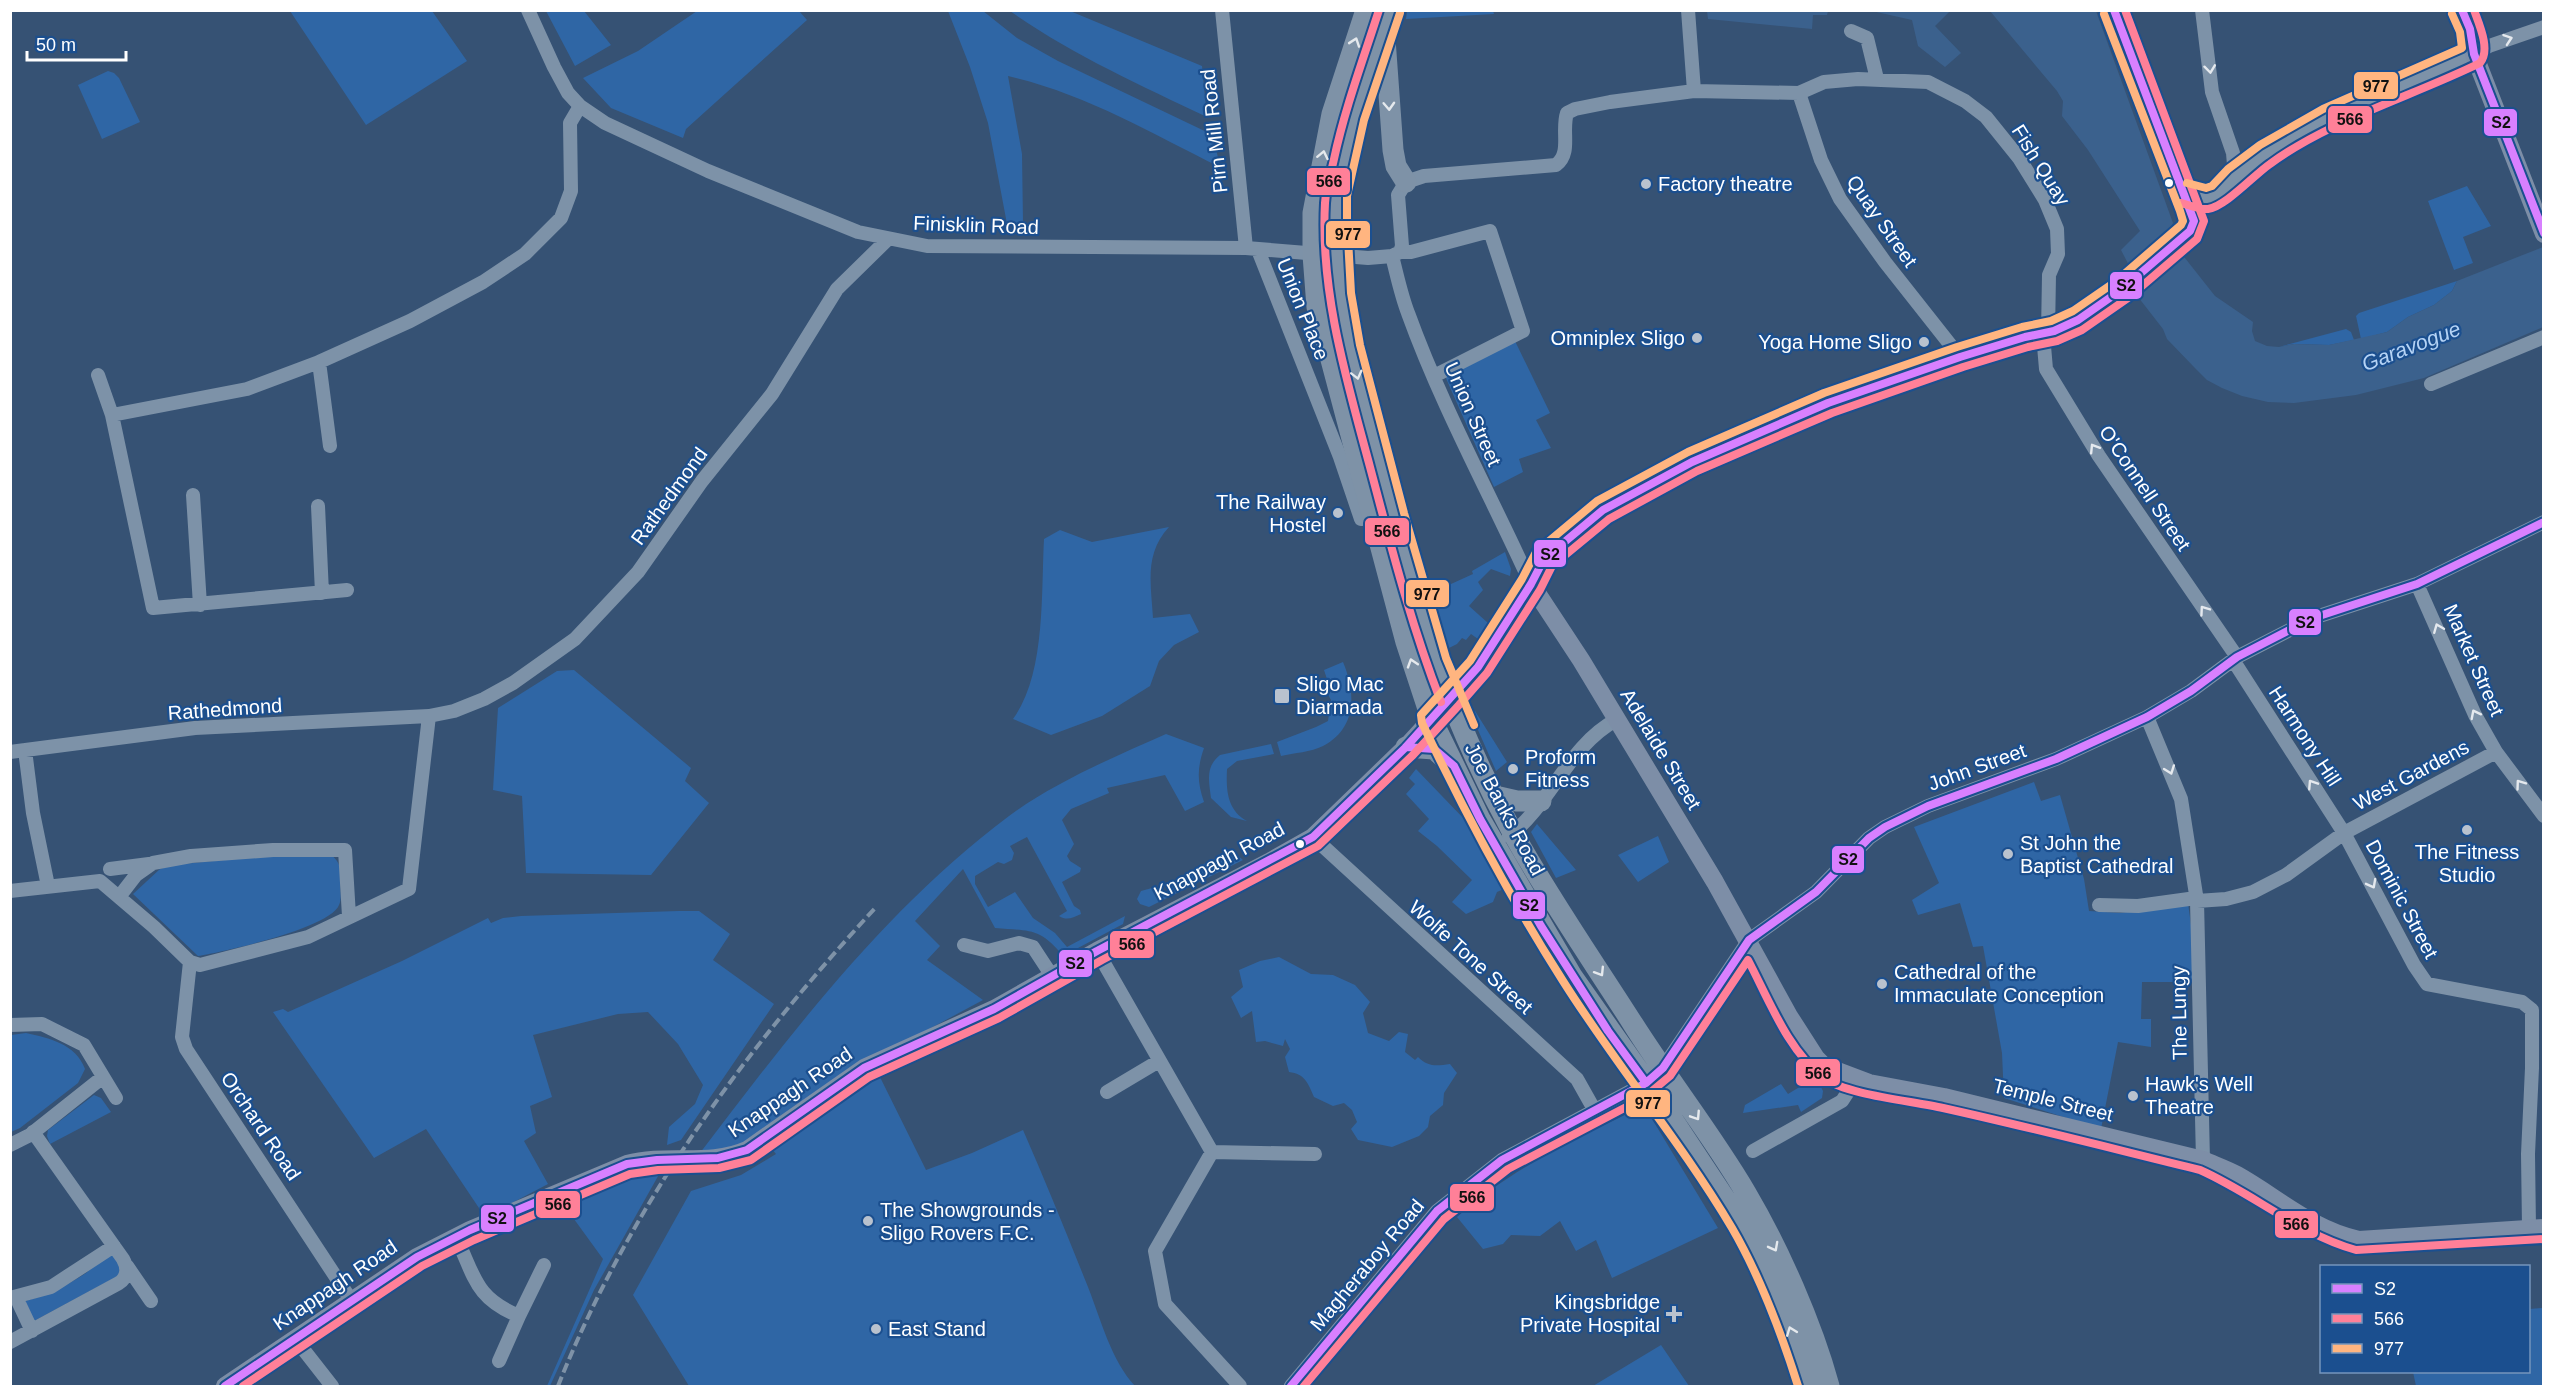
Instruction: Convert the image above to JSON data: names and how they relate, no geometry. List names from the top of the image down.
{
  "streets": {
    "highway": ["Joe Banks Road"],
    "main road": ["Adelaide Street", "Knappagh Road", "Temple Street"],
    "street": [
      "Pirn Mill Road",
      "Fish Quay",
      "Quay Street",
      "Finisklin Road",
      "Union Place",
      "Union Street",
      "O'Connell Street",
      "Rathedmond",
      "Market Street",
      "Harmony Hill",
      "John Street",
      "West Gardens",
      "Dominic Street",
      "Wolfe Tone Street",
      "The Lungy",
      "Orchard Road",
      "Magheraboy Road"
    ]
  },
  "crossings": [
    ["Pirn Mill Road", "Finisklin Road"],
    ["Pirn Mill Road", "Union Place"],
    ["Fish Quay", "Quay Street"],
    ["Fish Quay", "O'Connell Street"],
    ["Fish Quay", "Knappagh Road"],
    ["Quay Street", "Knappagh Road"],
    ["Finisklin Road", "Union Place"],
    ["Finisklin Road", "Union Street"],
    ["Finisklin Road", "Rathedmond"],
    ["Finisklin Road", "Joe Banks Road"],
    ["Union Street", "Adelaide Street"],
    ["Union Street", "Knappagh Road"],
    ["O'Connell Street", "Harmony Hill"],
    ["O'Connell Street", "John Street"],
    ["O'Connell Street", "Knappagh Road"],
    ["Market Street", "John Street"],
    ["Market Street", "West Gardens"],
    ["Harmony Hill", "John Street"],
    ["Harmony Hill", "West Gardens"],
    ["Harmony Hill", "Dominic Street"],
    ["Adelaide Street", "John Street"],
    ["Adelaide Street", "Knappagh Road"],
    ["Adelaide Street", "Temple Street"],
    ["Adelaide Street", "Magheraboy Road"],
    ["John Street", "The Lungy"],
    ["John Street", "Temple Street"],
    ["John Street", "Magheraboy Road"],
    ["West Gardens", "Dominic Street"],
    ["West Gardens", "The Lungy"],
    ["Joe Banks Road", "Knappagh Road"],
    ["Joe Banks Road", "Magheraboy Road"],
    ["Knappagh Road", "Wolfe Tone Street"],
    ["Knappagh Road", "Orchard Road"],
    ["Dominic Street", "Temple Street"],
    ["Wolfe Tone Street", "Magheraboy Road"],
    ["The Lungy", "Temple Street"],
    ["Temple Street", "Magheraboy Road"]
  ],
  "one_way": [
    "O'Connell Street",
    "Market Street",
    "Harmony Hill",
    "Dominic Street",
    "The Lungy"
  ],
  "water": ["Garavogue"],
  "places": {
    "other": [
      "Factory theatre",
      "Omniplex Sligo",
      "Yoga Home Sligo",
      "The Railway Hostel",
      "Proform Fitness",
      "The Fitness Studio",
      "St John the Baptist Cathedral",
      "Cathedral of the Immaculate Conception",
      "Hawk's Well Theatre",
      "The Showgrounds - Sligo Rovers F.C.",
      "East Stand"
    ],
    "transit": ["Sligo Mac Diarmada"],
    "health": ["Kingsbridge Private Hospital"]
  },
  "lines": ["transit line S2", "transit line 566", "transit line 977"],
  "legend": ["S2", "566", "977"],
  "scale_bar": "50 m"
}
